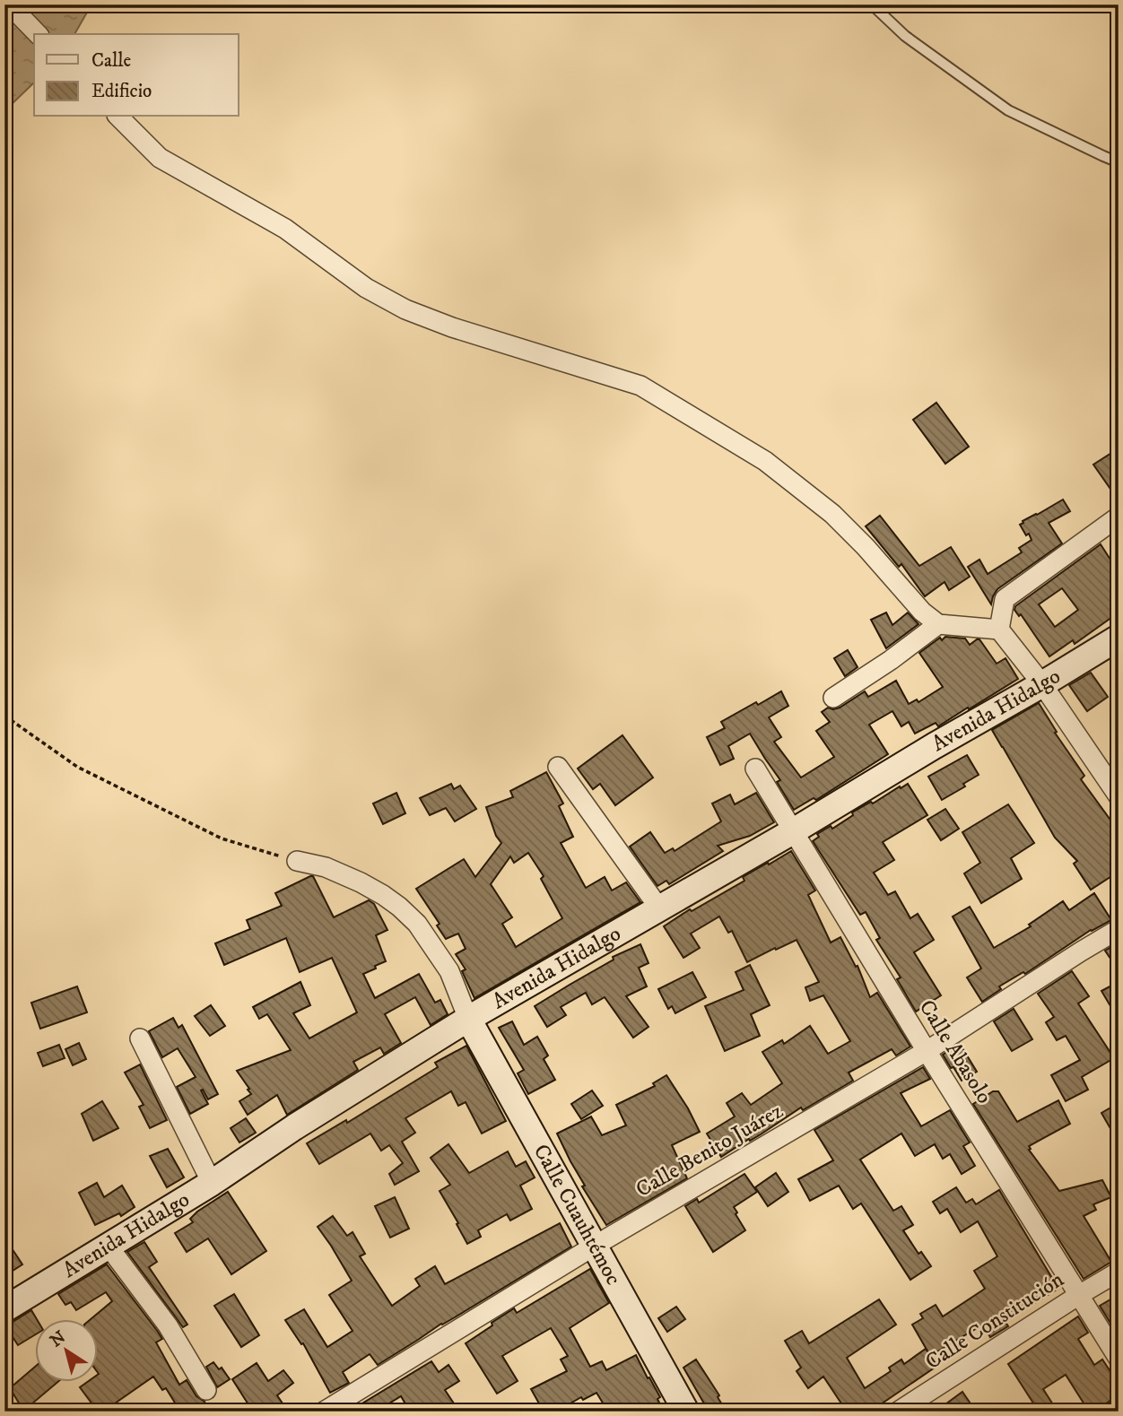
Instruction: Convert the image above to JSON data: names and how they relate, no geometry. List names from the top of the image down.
{
  "streets": {
    "street": [
      "Avenida Hidalgo",
      "Calle Abasolo",
      "Calle Benito Juárez",
      "Calle Cuauhtémoc",
      "Calle Constitución"
    ]
  },
  "crossings": [
    ["Avenida Hidalgo", "Calle Abasolo"],
    ["Avenida Hidalgo", "Calle Cuauhtémoc"],
    ["Calle Abasolo", "Calle Benito Juárez"],
    ["Calle Abasolo", "Calle Constitución"],
    ["Calle Benito Juárez", "Calle Cuauhtémoc"]
  ],
  "legend": ["Calle", "Edificio"],
  "north": "top left"
}
